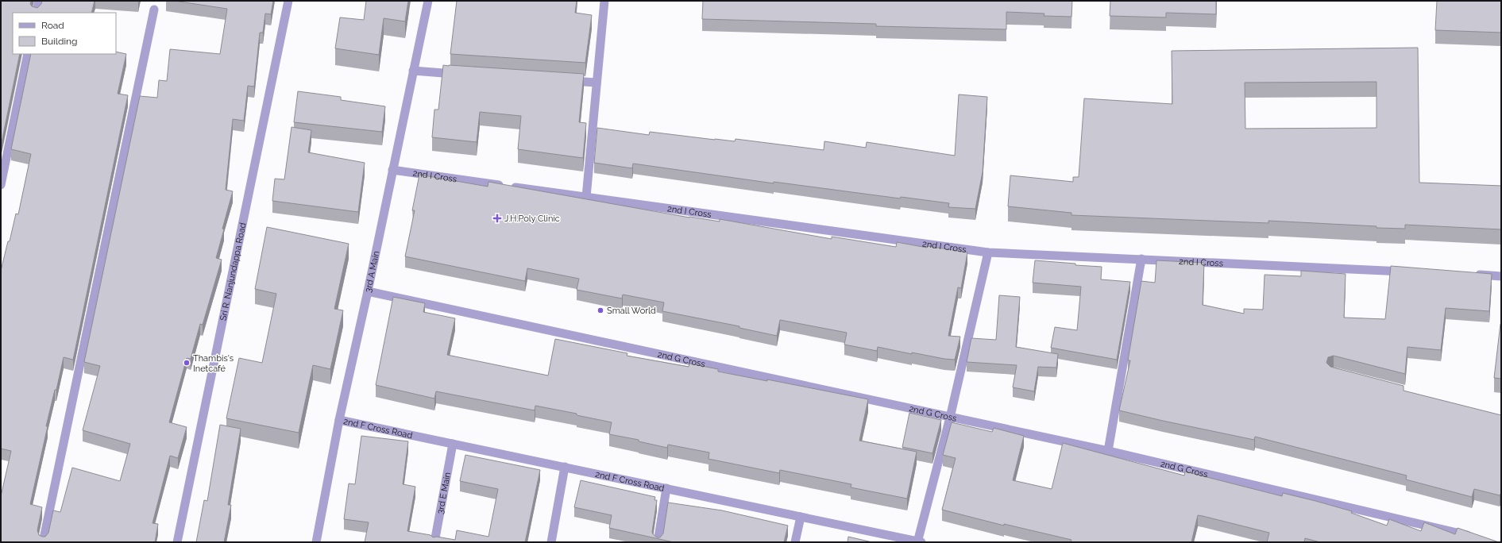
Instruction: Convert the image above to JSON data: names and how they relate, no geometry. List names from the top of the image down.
{
  "streets": {
    "street": [
      "2nd I Cross",
      "Sri R. Nanjundappa Road",
      "3rd A Main",
      "2nd G Cross",
      "2nd F Cross Road",
      "3rd E Main"
    ]
  },
  "crossings": [
    ["2nd I Cross", "3rd A Main"],
    ["3rd A Main", "2nd G Cross"],
    ["3rd A Main", "2nd F Cross Road"],
    ["2nd F Cross Road", "3rd E Main"]
  ],
  "places": {
    "health": ["J.H.Poly Clinic"],
    "other": ["Small World", "Thambis's Inetcafé"]
  },
  "legend": ["Road", "Building"]
}
